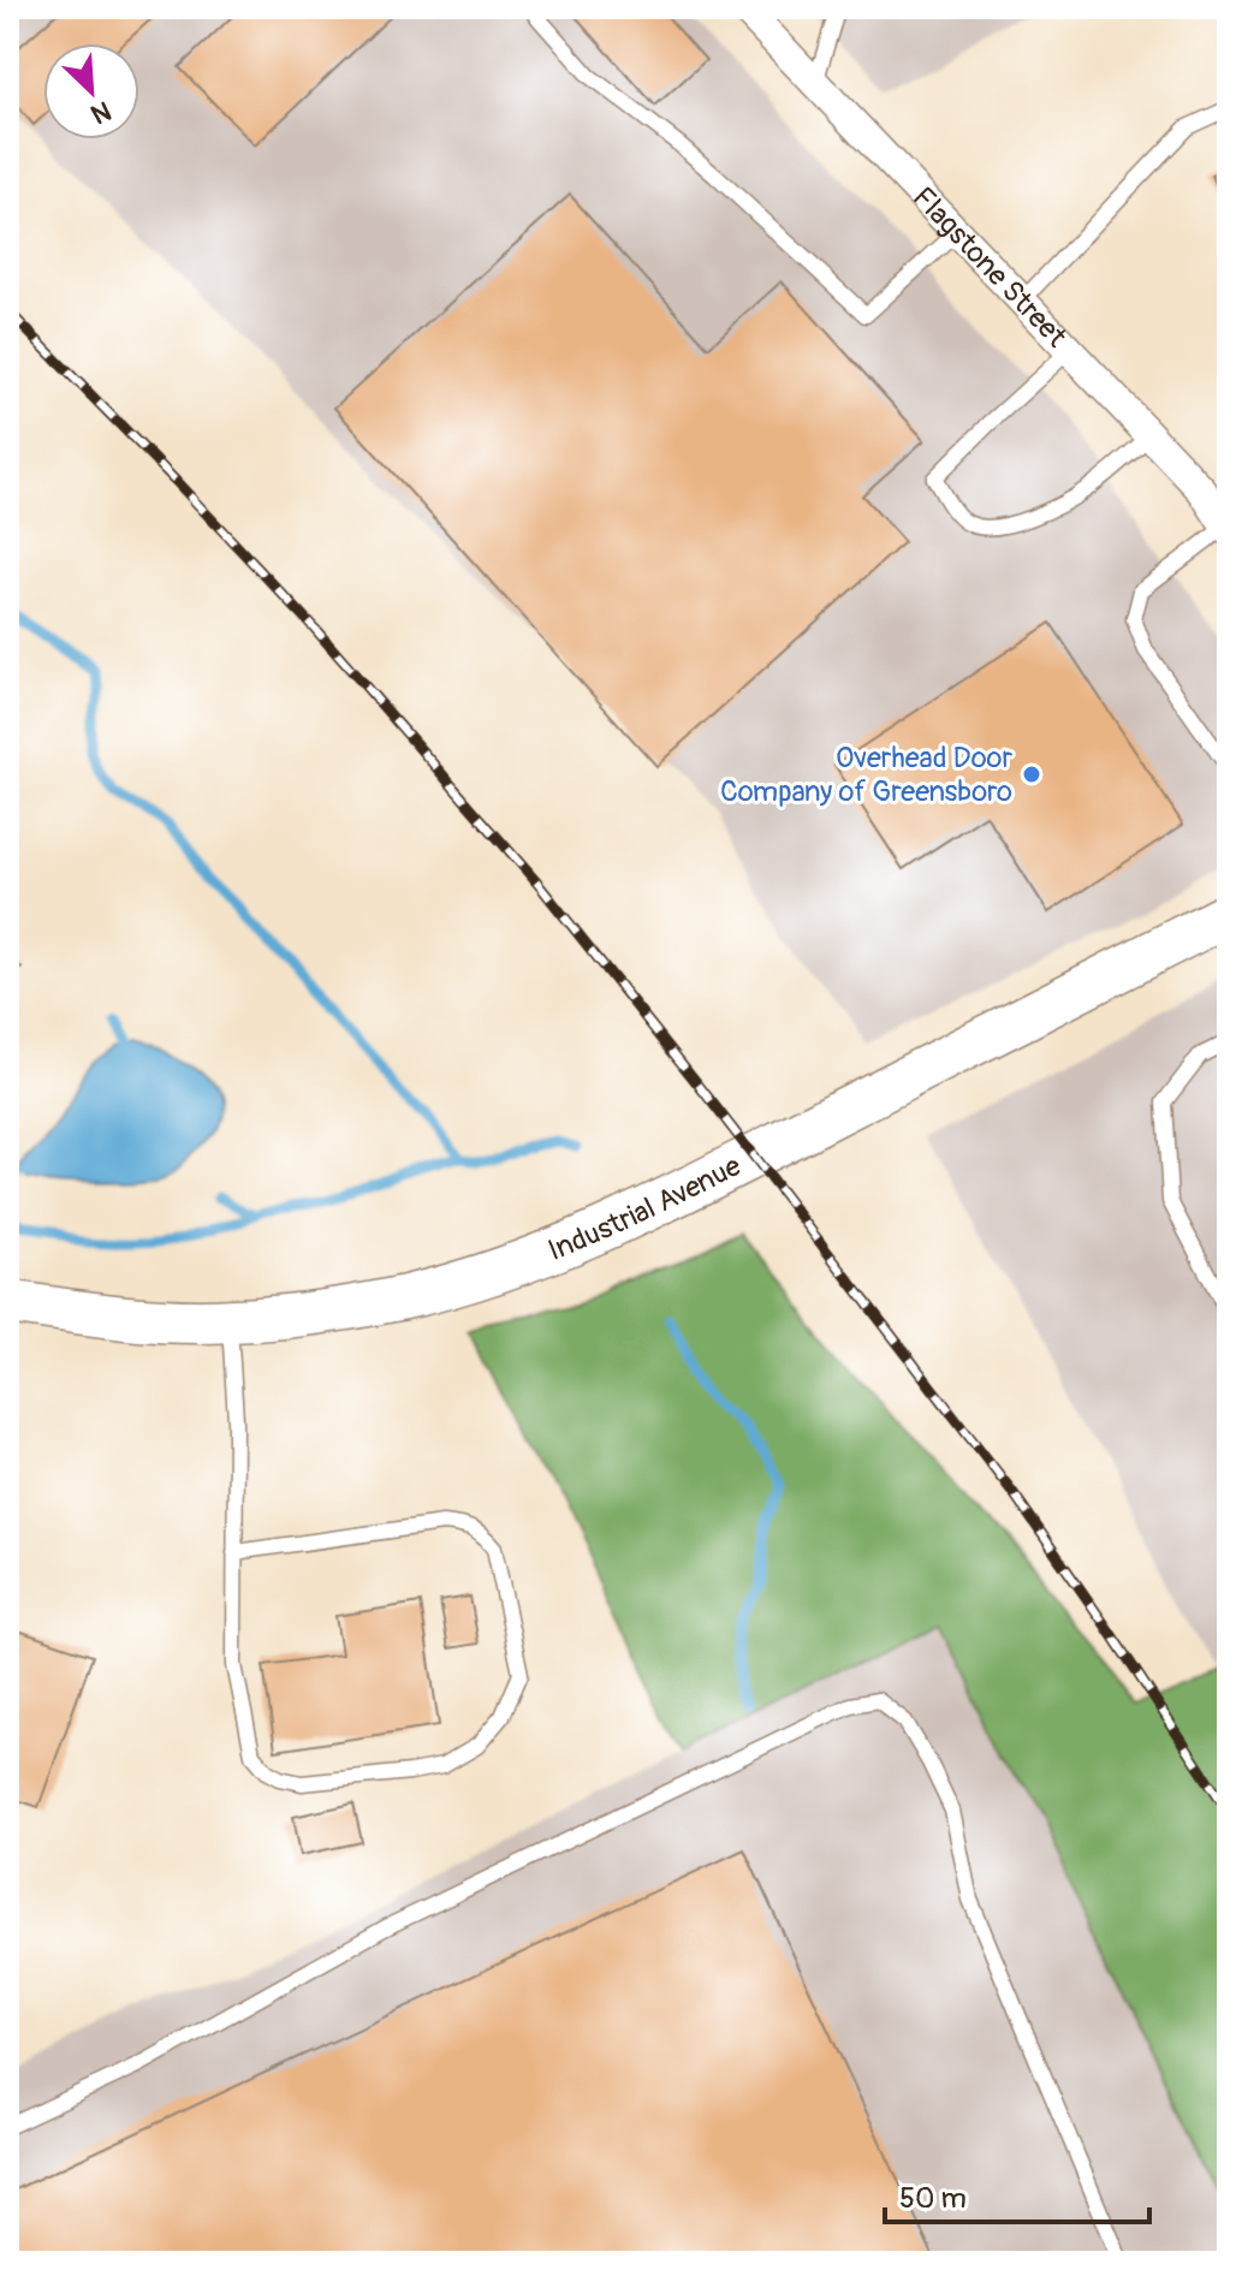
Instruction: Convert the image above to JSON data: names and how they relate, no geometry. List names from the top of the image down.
{
  "streets": {
    "main road": ["Industrial Avenue"],
    "street": ["Flagstone Street"]
  },
  "places": ["Overhead Door Company of Greensboro"],
  "scale_bar": "50 m",
  "north": "bottom right"
}
